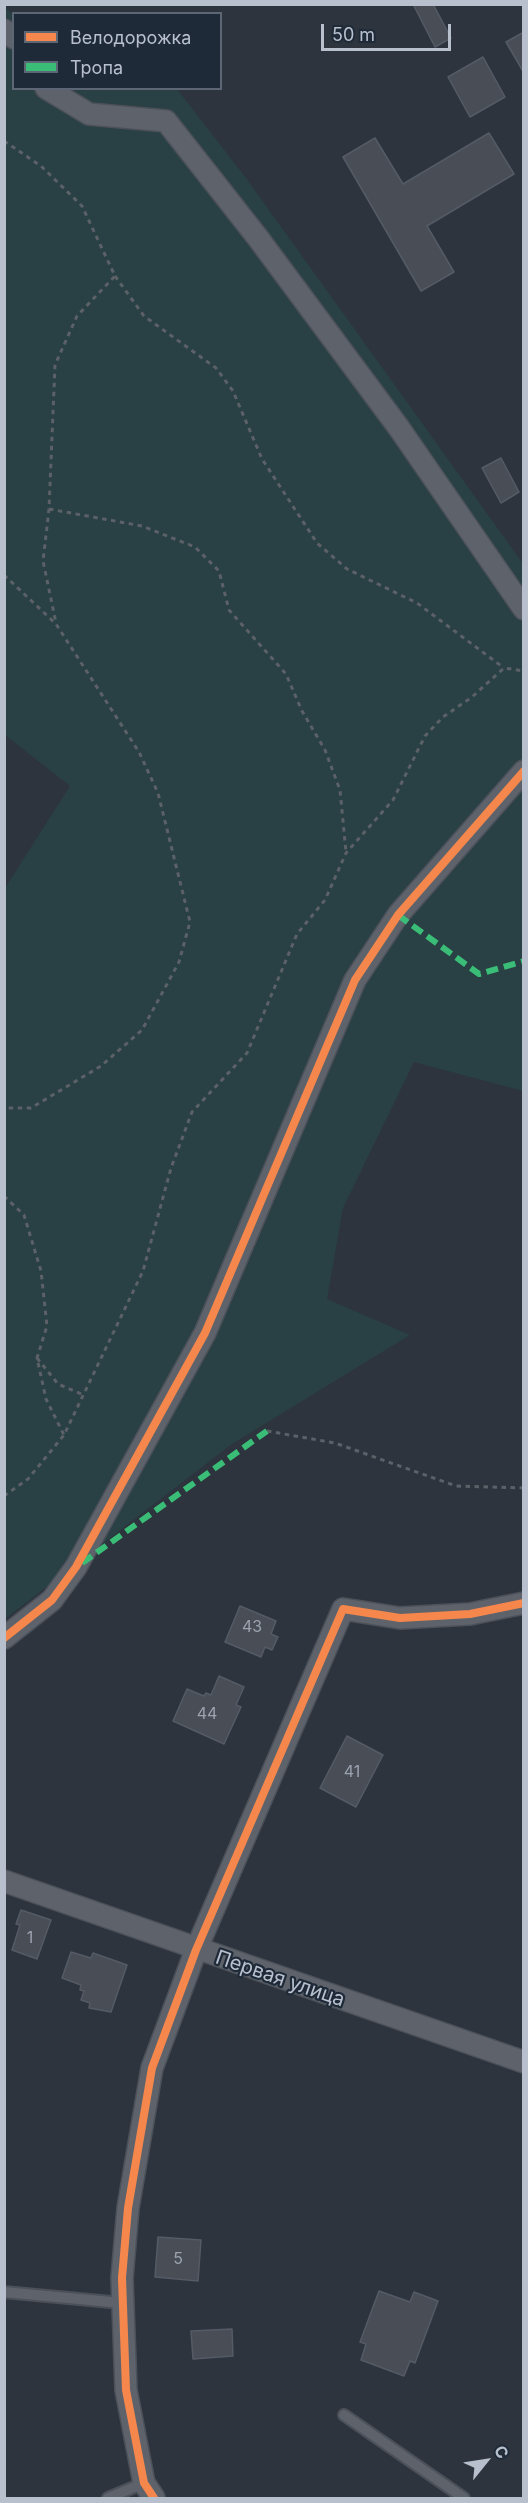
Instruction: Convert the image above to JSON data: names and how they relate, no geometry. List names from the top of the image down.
{
  "streets": {
    "street": ["Первая улица"]
  },
  "house_numbers": [
    "43",
    "44",
    "41",
    "1",
    "5"
  ],
  "legend": ["Велодорожка", "Тропа"],
  "scale_bar": "50 m",
  "north": "top right"
}
